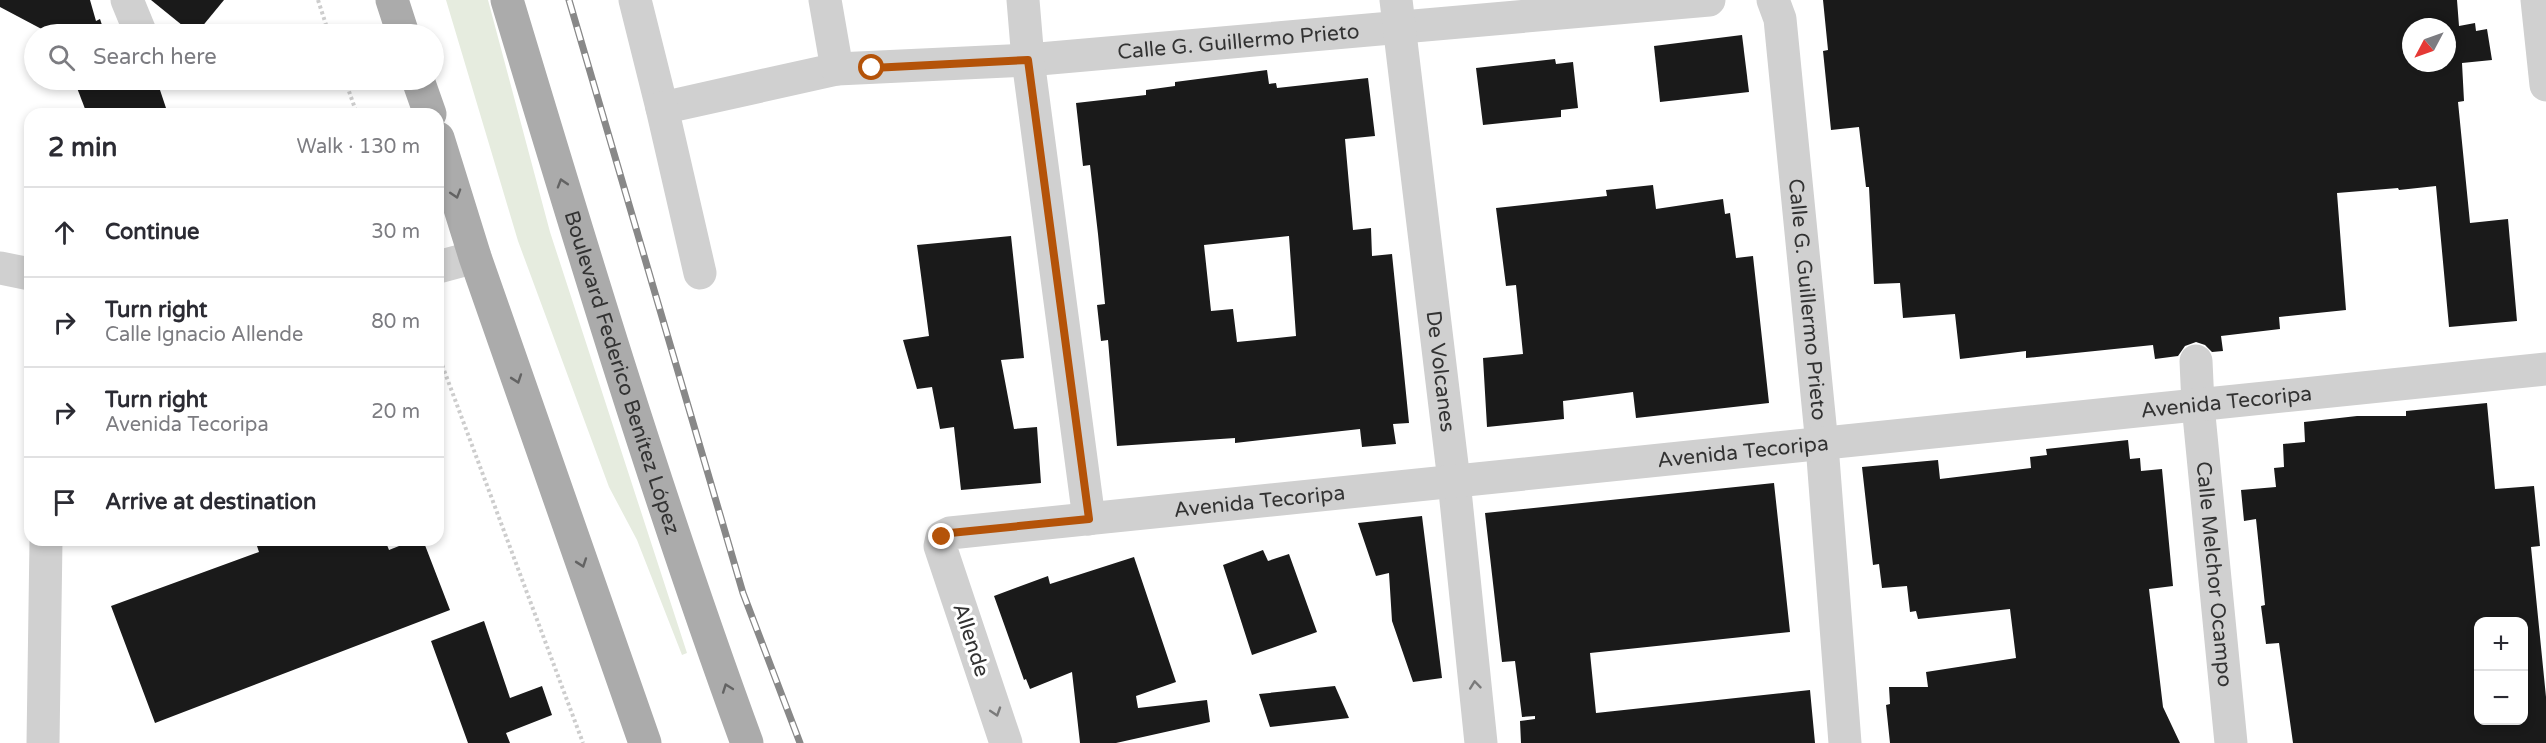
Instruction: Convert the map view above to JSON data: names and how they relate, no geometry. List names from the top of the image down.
{
  "streets": {
    "main road": ["Boulevard Federico Benítez López"],
    "street": [
      "Calle G. Guillermo Prieto",
      "De Volcanes",
      "Avenida Tecoripa",
      "Calle Melchor Ocampo",
      "Allende"
    ]
  },
  "crossings": [
    ["Calle G. Guillermo Prieto", "De Volcanes"],
    ["Calle G. Guillermo Prieto", "Avenida Tecoripa"],
    ["De Volcanes", "Avenida Tecoripa"],
    ["Avenida Tecoripa", "Calle Melchor Ocampo"],
    ["Avenida Tecoripa", "Allende"]
  ],
  "one_way": ["De Volcanes", "Allende"],
  "north": "bottom left",
  "page": {
    "search": "Search here",
    "heading": ["2 min", "Walk · 130 m"],
    "list": [
      ["Continue", "30 m"],
      ["Turn right", "Calle Ignacio Allende", "80 m"],
      ["Turn right", "Avenida Tecoripa", "20 m"],
      "Arrive at destination"
    ],
    "map_buttons": ["+", "−"]
  }
}
